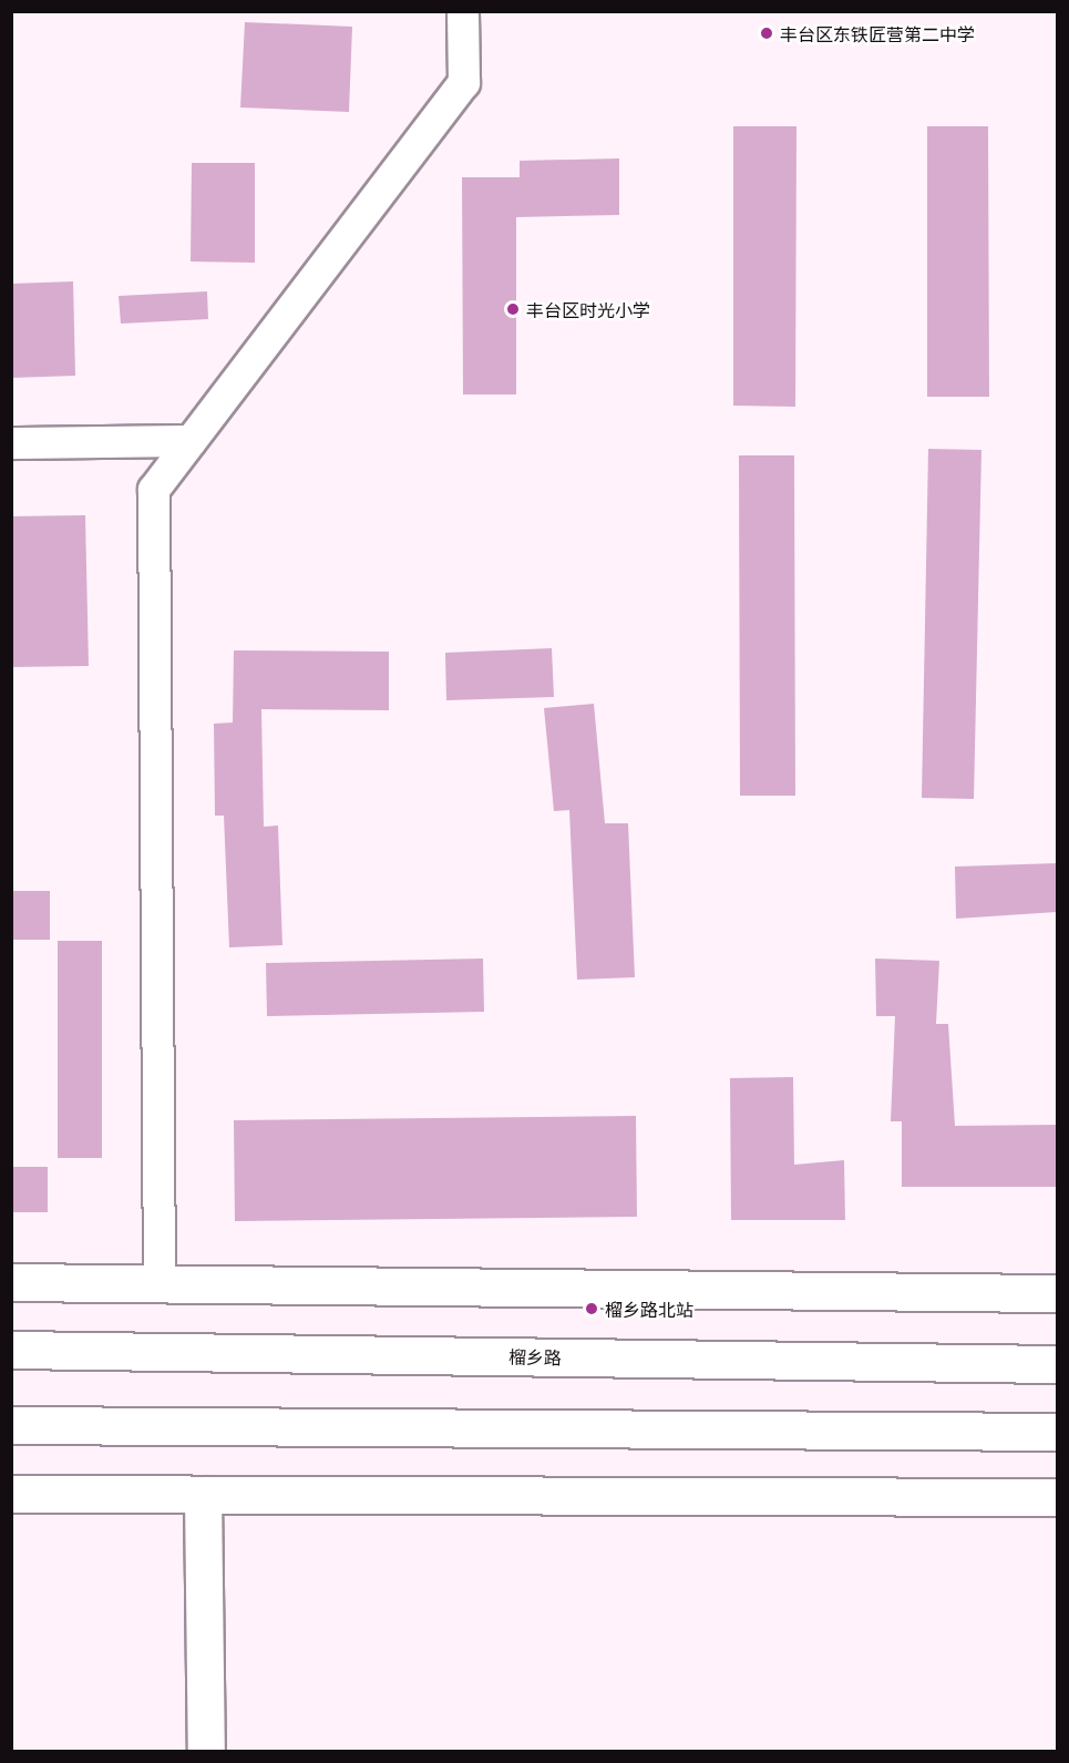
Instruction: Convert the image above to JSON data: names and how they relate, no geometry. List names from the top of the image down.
{
  "streets": {
    "street": ["榴乡路"]
  },
  "places": ["丰台区东铁匠营第二中学", "丰台区时光小学", "榴乡路北站"]
}
